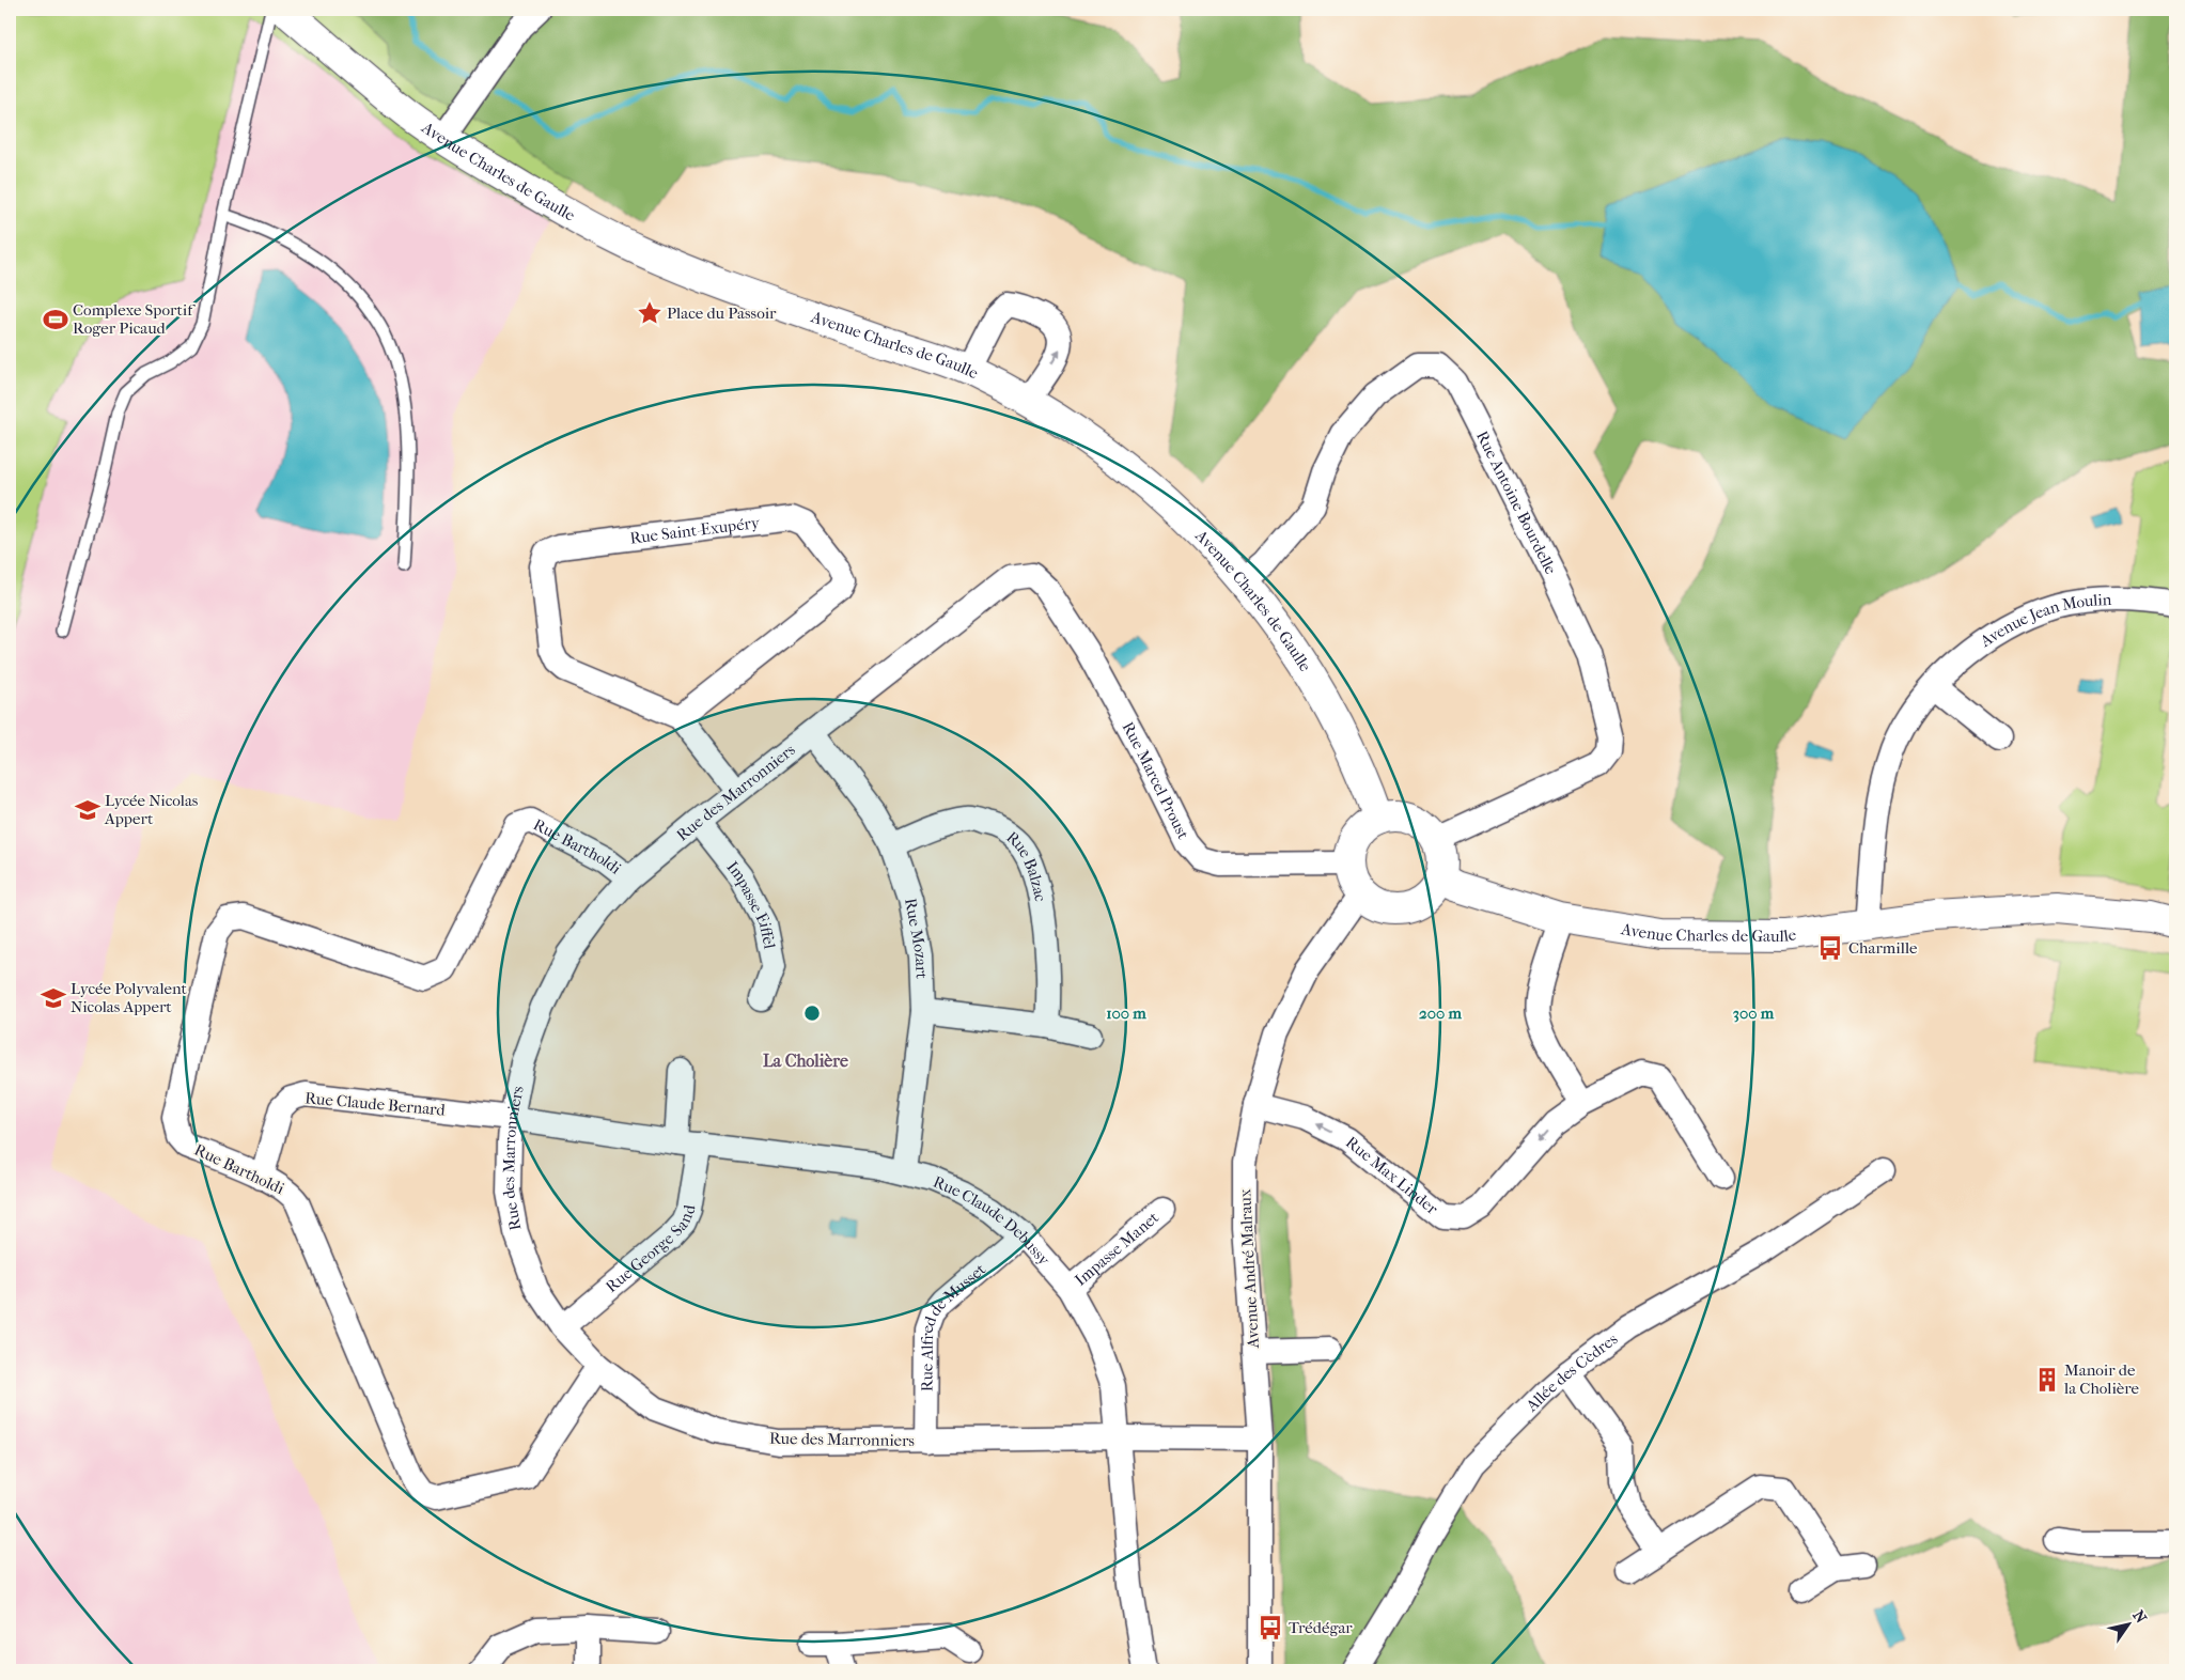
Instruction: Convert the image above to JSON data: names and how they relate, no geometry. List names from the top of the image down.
{
  "streets": {
    "street": [
      "Avenue Charles de Gaulle",
      "Rue Antoine Bourdelle",
      "Rue Saint-Exupéry",
      "Avenue Jean Moulin",
      "Rue Marcel Proust",
      "Rue des Marronniers",
      "Rue Bartholdi",
      "Rue Balzac",
      "Impasse Eiffel",
      "Rue Mozart",
      "Rue Claude Bernard",
      "Rue Max Linder",
      "Rue Claude Debussy",
      "Rue George Sand",
      "Impasse Manet",
      "Avenue André Malraux",
      "Rue Alfred de Musset",
      "Allée des Cèdres"
    ]
  },
  "crossings": [
    ["Avenue Charles de Gaulle", "Rue Antoine Bourdelle"],
    ["Avenue Charles de Gaulle", "Avenue Jean Moulin"],
    ["Avenue Charles de Gaulle", "Rue Marcel Proust"],
    ["Avenue Charles de Gaulle", "Avenue André Malraux"],
    ["Rue Antoine Bourdelle", "Rue Marcel Proust"],
    ["Rue Antoine Bourdelle", "Avenue André Malraux"],
    ["Rue Saint-Exupéry", "Rue des Marronniers"],
    ["Rue Marcel Proust", "Rue des Marronniers"],
    ["Rue Marcel Proust", "Avenue André Malraux"],
    ["Rue des Marronniers", "Rue Bartholdi"],
    ["Rue des Marronniers", "Impasse Eiffel"],
    ["Rue des Marronniers", "Rue Mozart"],
    ["Rue des Marronniers", "Rue Claude Bernard"],
    ["Rue des Marronniers", "Rue Claude Debussy"],
    ["Rue des Marronniers", "Rue George Sand"],
    ["Rue des Marronniers", "Avenue André Malraux"],
    ["Rue des Marronniers", "Rue Alfred de Musset"],
    ["Rue Bartholdi", "Rue Claude Bernard"],
    ["Rue Balzac", "Rue Mozart"],
    ["Rue Mozart", "Rue Claude Debussy"],
    ["Rue Claude Bernard", "Rue Claude Debussy"],
    ["Rue Max Linder", "Avenue André Malraux"],
    ["Rue Claude Debussy", "Rue George Sand"],
    ["Rue Claude Debussy", "Impasse Manet"],
    ["Rue Claude Debussy", "Rue Alfred de Musset"]
  ],
  "districts": ["La Cholière"],
  "places": {
    "place": ["Place du Passoir"],
    "sports": ["Complexe Sportif Roger Picaud"],
    "school or university": ["Lycée Nicolas Appert", "Lycée Polyvalent Nicolas Appert"],
    "bus stop": ["Charmille", "Trédégar"],
    "building": ["Manoir de la Cholière"]
  },
  "north": "top right",
  "rings": ["100 m", "200 m", "300 m"]
}
